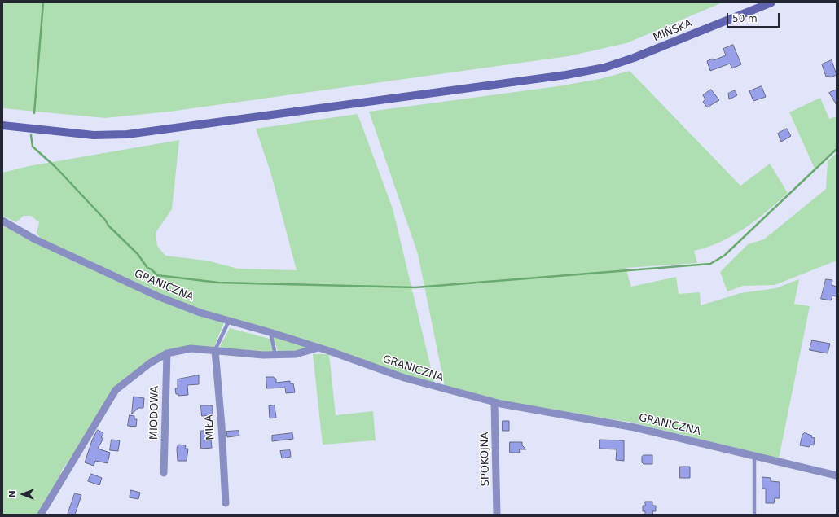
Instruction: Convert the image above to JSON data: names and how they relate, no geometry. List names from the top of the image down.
{
  "streets": {
    "main road": ["MIŃSKA"],
    "street": [
      "GRANICZNA",
      "MIODOWA",
      "MIŁA",
      "SPOKOJNA"
    ]
  },
  "crossings": [
    ["GRANICZNA", "SPOKOJNA"]
  ],
  "scale_bar": "50 m",
  "north": "left"
}
